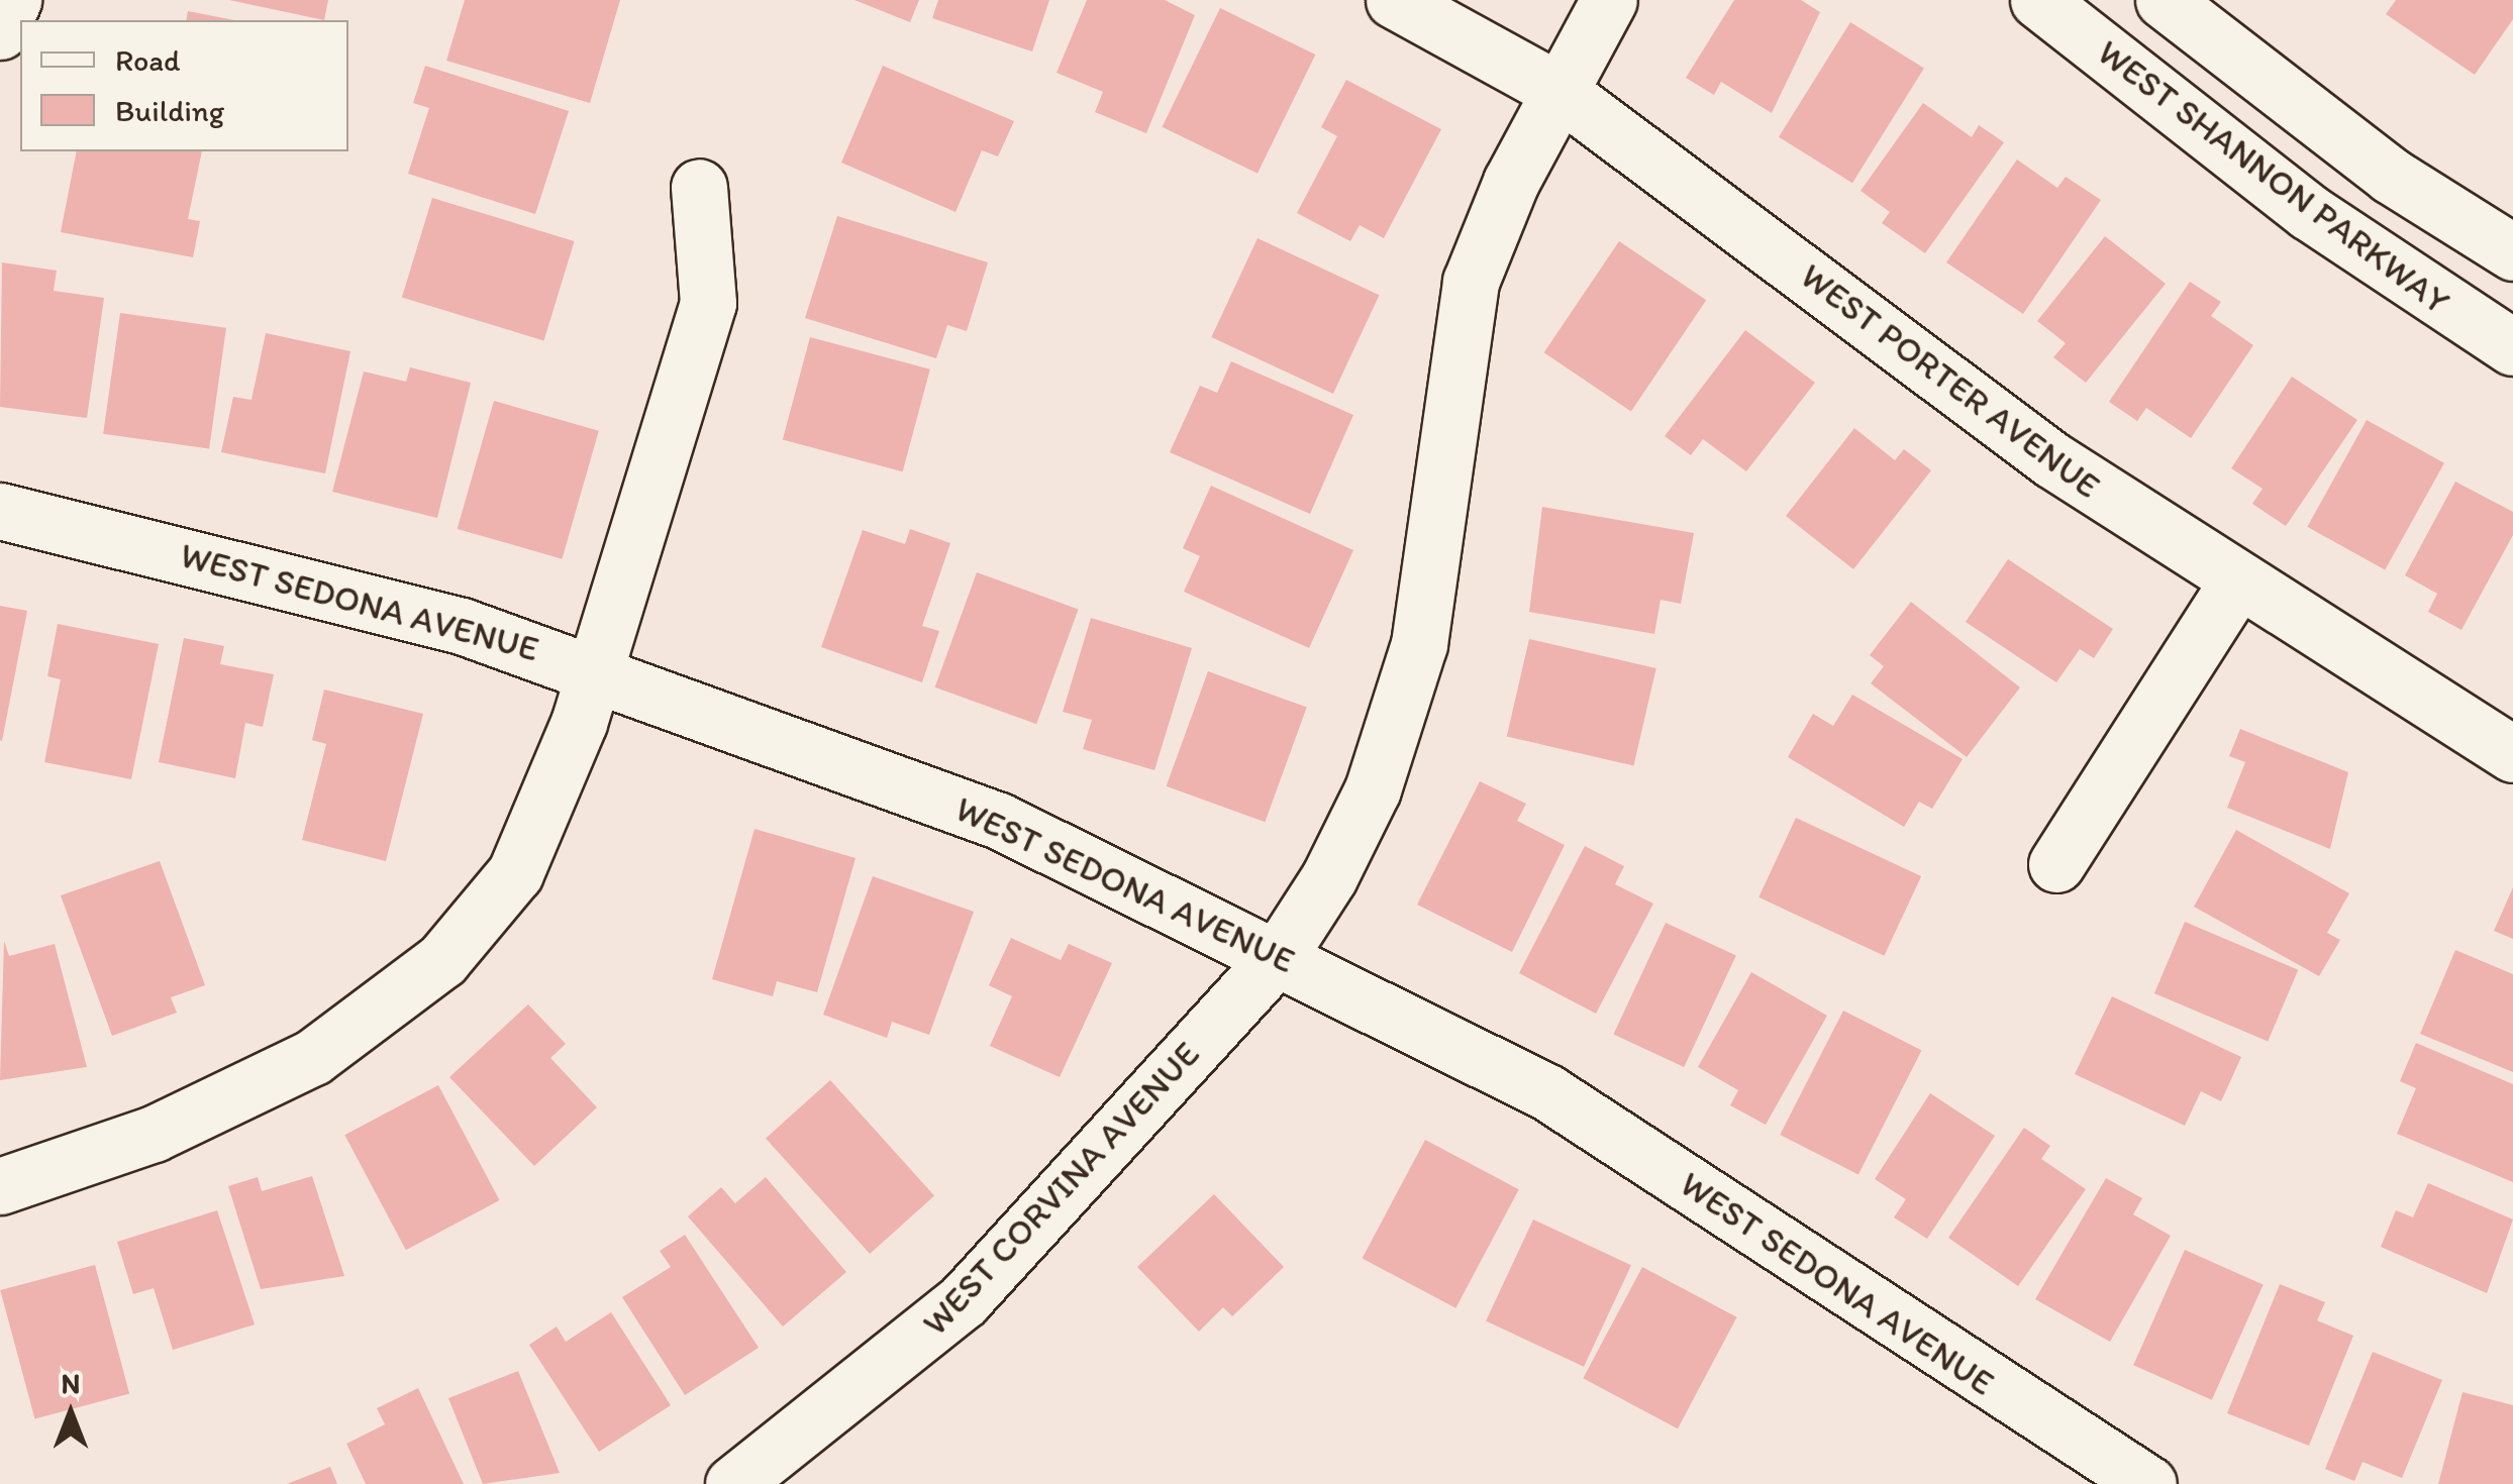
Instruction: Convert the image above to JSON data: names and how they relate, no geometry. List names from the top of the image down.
{
  "streets": {
    "street": [
      "WEST SHANNON PARKWAY",
      "WEST PORTER AVENUE",
      "WEST SEDONA AVENUE",
      "WEST CORVINA AVENUE"
    ]
  },
  "crossings": [
    ["WEST PORTER AVENUE", "WEST CORVINA AVENUE"],
    ["WEST SEDONA AVENUE", "WEST CORVINA AVENUE"]
  ],
  "legend": ["Road", "Building"],
  "north": "top"
}
